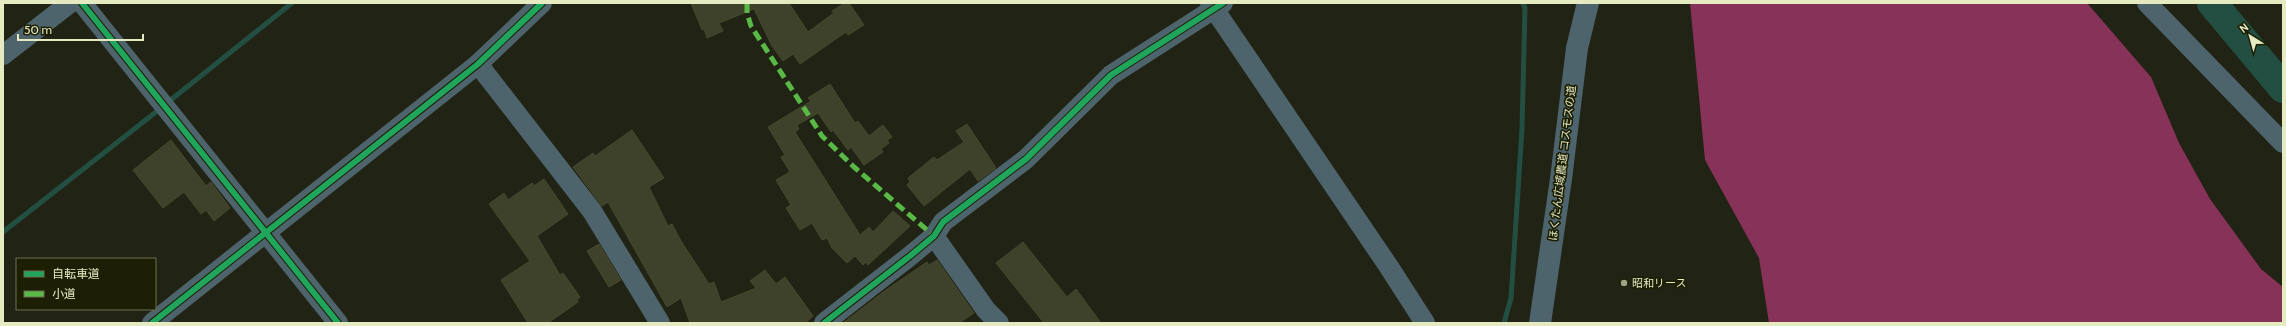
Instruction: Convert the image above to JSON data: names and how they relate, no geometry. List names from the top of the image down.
{
  "streets": {
    "street": ["ほくたん広域農道 コスモスの道"]
  },
  "places": ["昭和リース"],
  "legend": ["自転車道", "小道"],
  "scale_bar": "50 m",
  "north": "top left"
}
